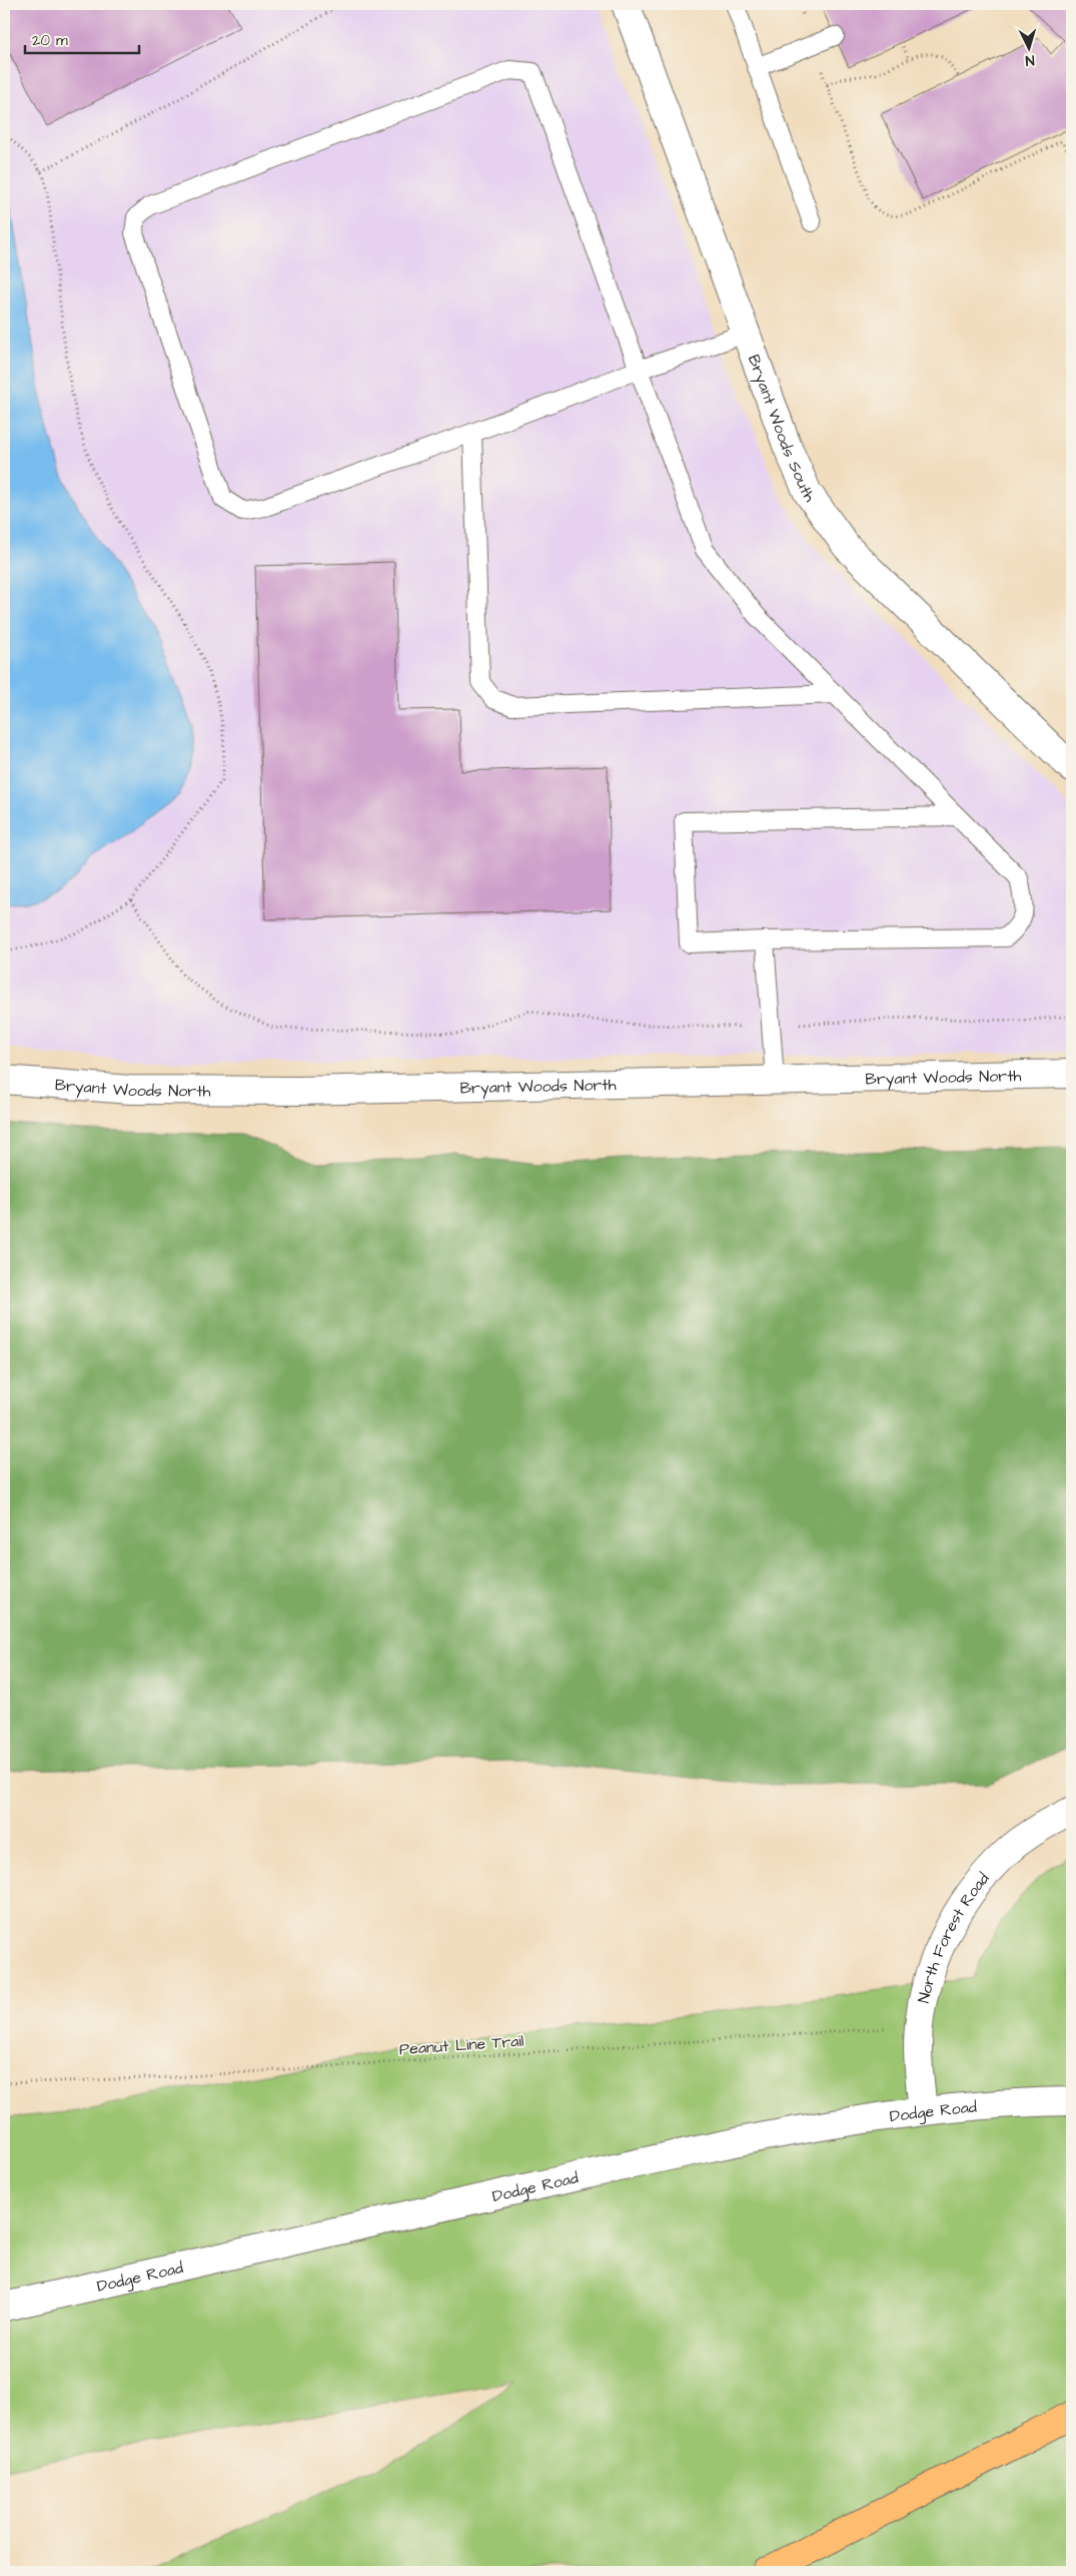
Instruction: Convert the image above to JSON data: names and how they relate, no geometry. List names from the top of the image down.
{
  "streets": {
    "street": [
      "Bryant Woods South",
      "Bryant Woods North",
      "North Forest Road",
      "Dodge Road"
    ],
    "path": ["Peanut Line Trail"]
  },
  "crossings": [
    ["North Forest Road", "Peanut Line Trail"],
    ["North Forest Road", "Dodge Road"]
  ],
  "scale_bar": "20 m",
  "north": "bottom"
}
